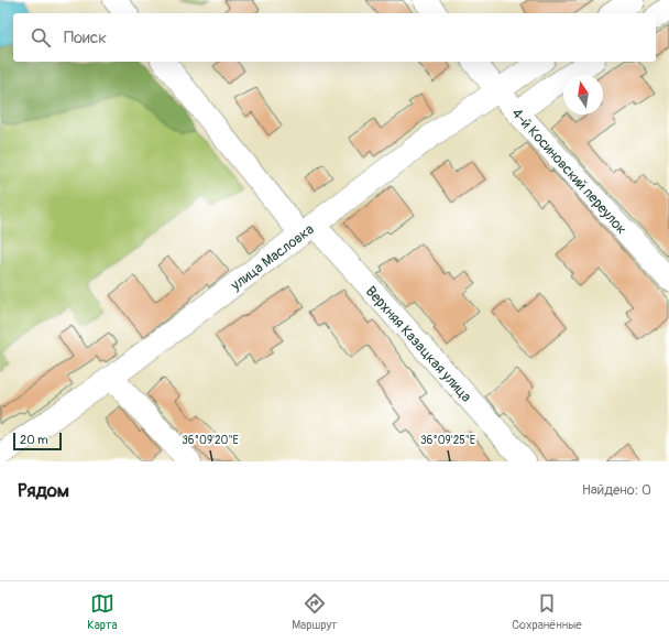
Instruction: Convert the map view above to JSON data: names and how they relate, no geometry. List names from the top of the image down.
{
  "streets": {
    "street": ["4-й Косиновский переулок", "улица Масловка", "Верхняя Казацкая улица"]
  },
  "crossings": [
    ["4-й Косиновский переулок", "улица Масловка"],
    ["улица Масловка", "Верхняя Казацкая улица"]
  ],
  "scale_bar": "20 m",
  "north": "top",
  "page": {
    "search": "Поиск",
    "scale": "20 m",
    "heading": ["Рядом", "Найдено: 0"],
    "nav": ["Карта", "Маршрут", "Сохранённые"]
  },
  "coordinates": ["36°09'20\"E", "36°09'25\"E"]
}
